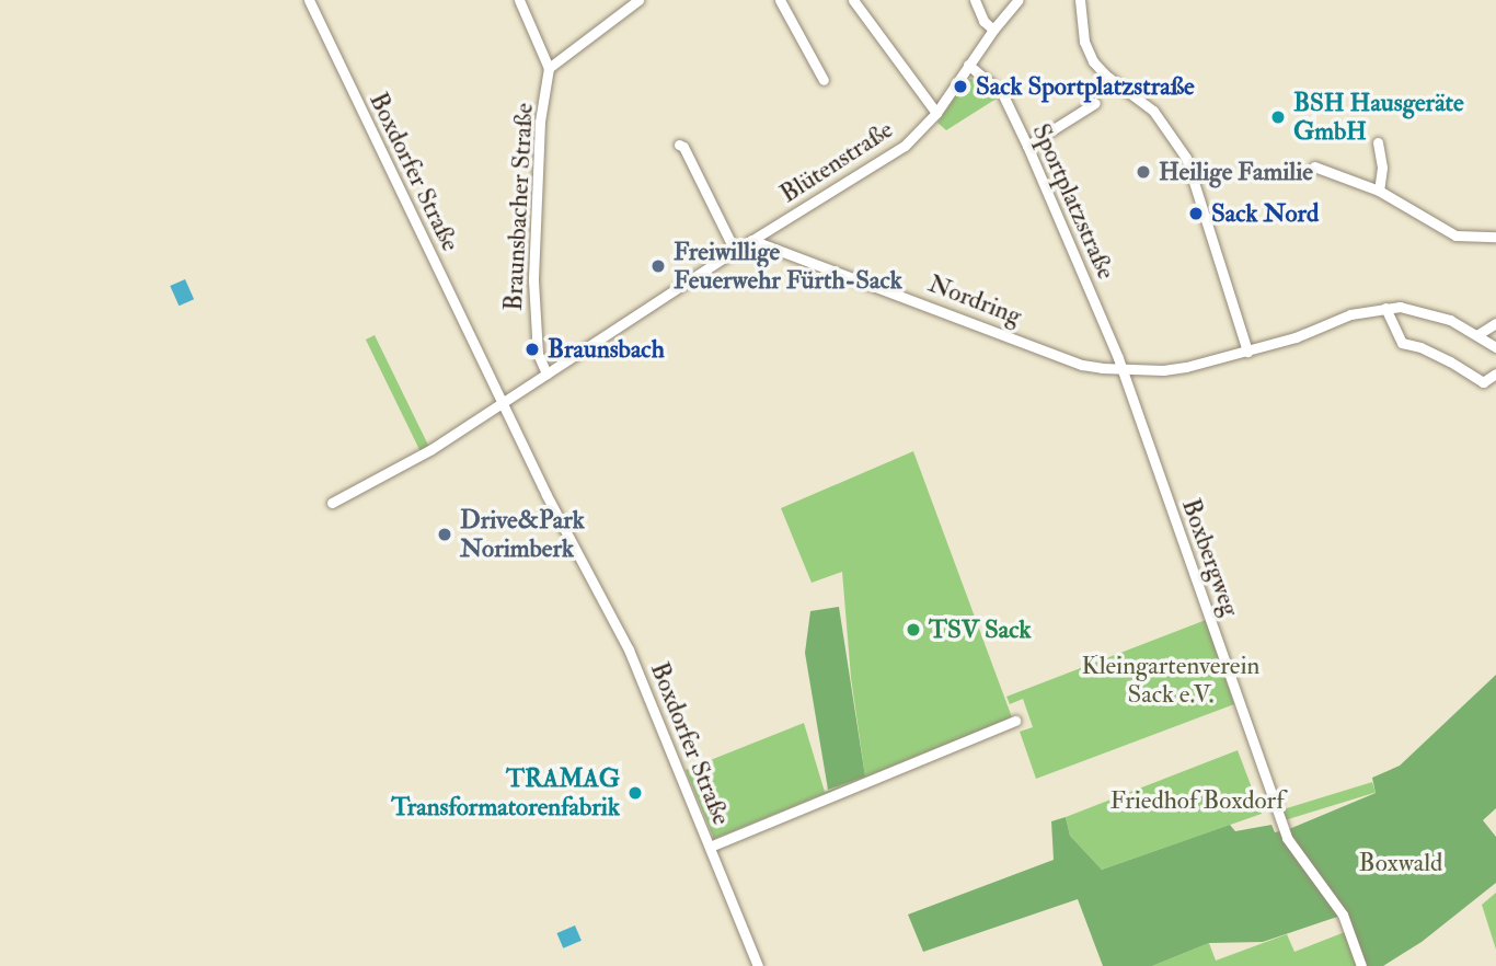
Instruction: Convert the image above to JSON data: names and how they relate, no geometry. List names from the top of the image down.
{
  "streets": {
    "street": [
      "Blütenstraße",
      "Boxdorfer Straße",
      "Sportplatzstraße",
      "Braunsbacher Straße",
      "Nordring",
      "Boxbergweg"
    ]
  },
  "crossings": [
    ["Blütenstraße", "Sportplatzstraße"],
    ["Blütenstraße", "Nordring"],
    ["Sportplatzstraße", "Nordring"],
    ["Sportplatzstraße", "Boxbergweg"],
    ["Nordring", "Boxbergweg"]
  ],
  "parks": ["Kleingartenverein Sack e.V.", "Friedhof Boxdorf", "Boxwald"],
  "places": [
    "Sack Sportplatzstraße",
    "BSH Hausgeräte GmbH",
    "Heilige Familie",
    "Sack Nord",
    "Freiwillige Feuerwehr Fürth-Sack",
    "Braunsbach",
    "Drive&Park Norimberk",
    "TSV Sack",
    "TRAMAG Transformatorenfabrik"
  ]
}
